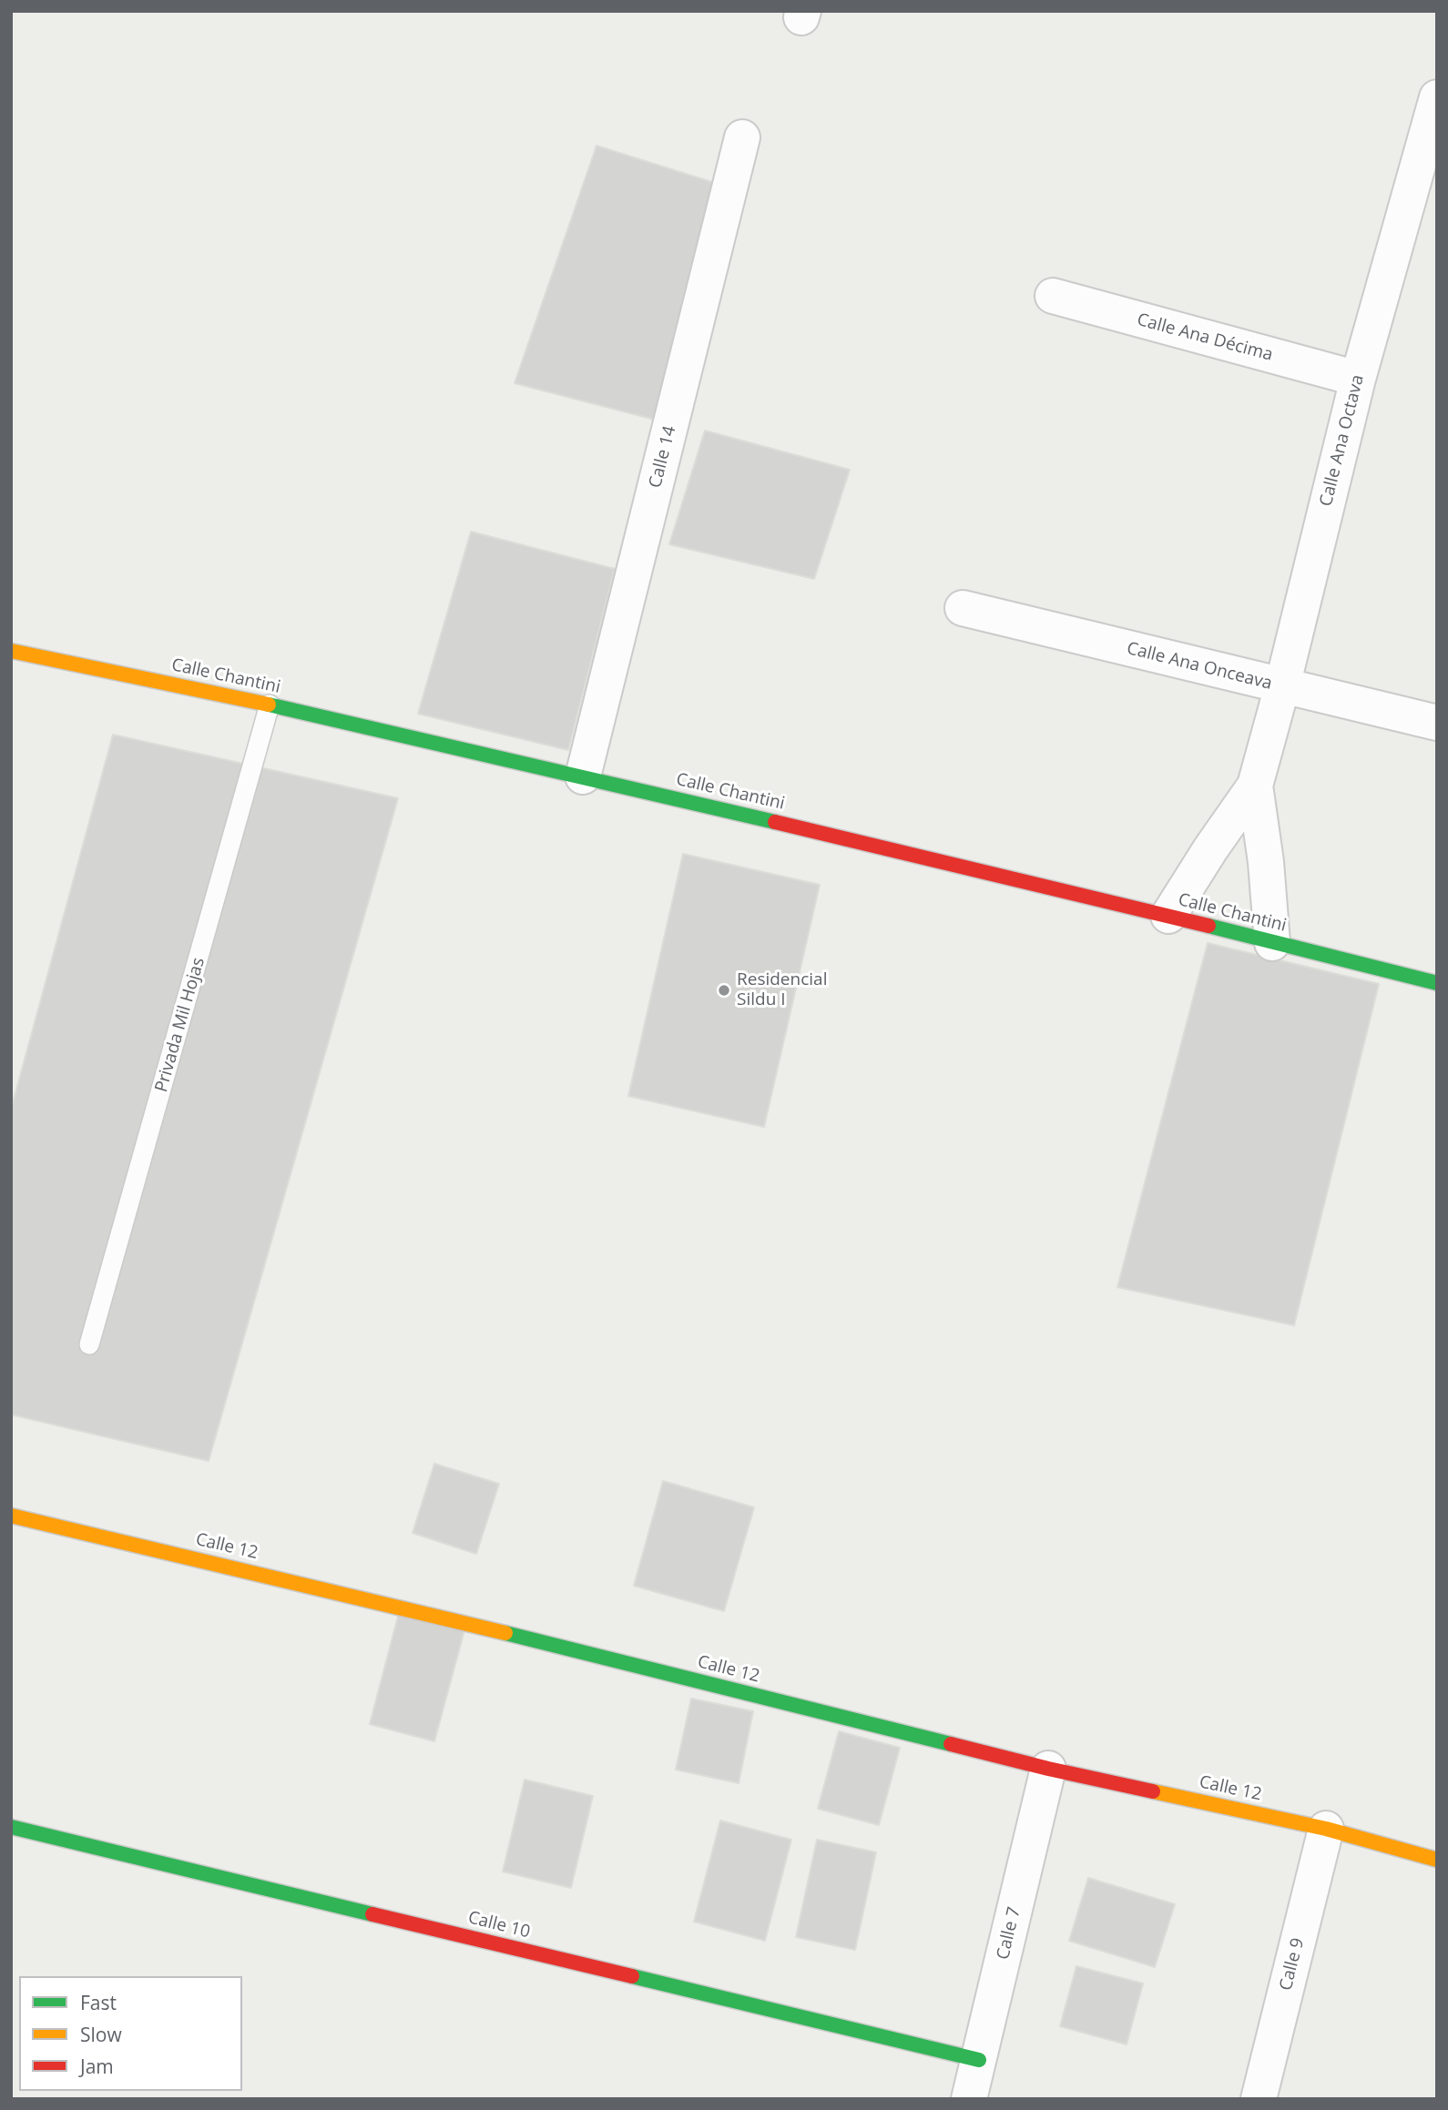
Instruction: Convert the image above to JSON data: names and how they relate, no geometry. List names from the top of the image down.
{
  "streets": {
    "street": [
      "Calle Ana Décima",
      "Calle Ana Octava",
      "Calle 14",
      "Calle Ana Onceava",
      "Calle Chantini",
      "Calle 12",
      "Calle 10",
      "Calle 7",
      "Calle 9"
    ],
    "lane": ["Privada Mil Hojas"]
  },
  "crossings": [
    ["Calle Ana Décima", "Calle Ana Octava"],
    ["Calle Ana Octava", "Calle Ana Onceava"],
    ["Calle Ana Octava", "Calle Chantini"],
    ["Calle 14", "Calle Chantini"],
    ["Calle Chantini", "Privada Mil Hojas"],
    ["Calle 12", "Calle 7"],
    ["Calle 12", "Calle 9"],
    ["Calle 10", "Calle 7"]
  ],
  "places": ["Residencial Sildu I"],
  "legend": ["Fast", "Slow", "Jam"]
}
